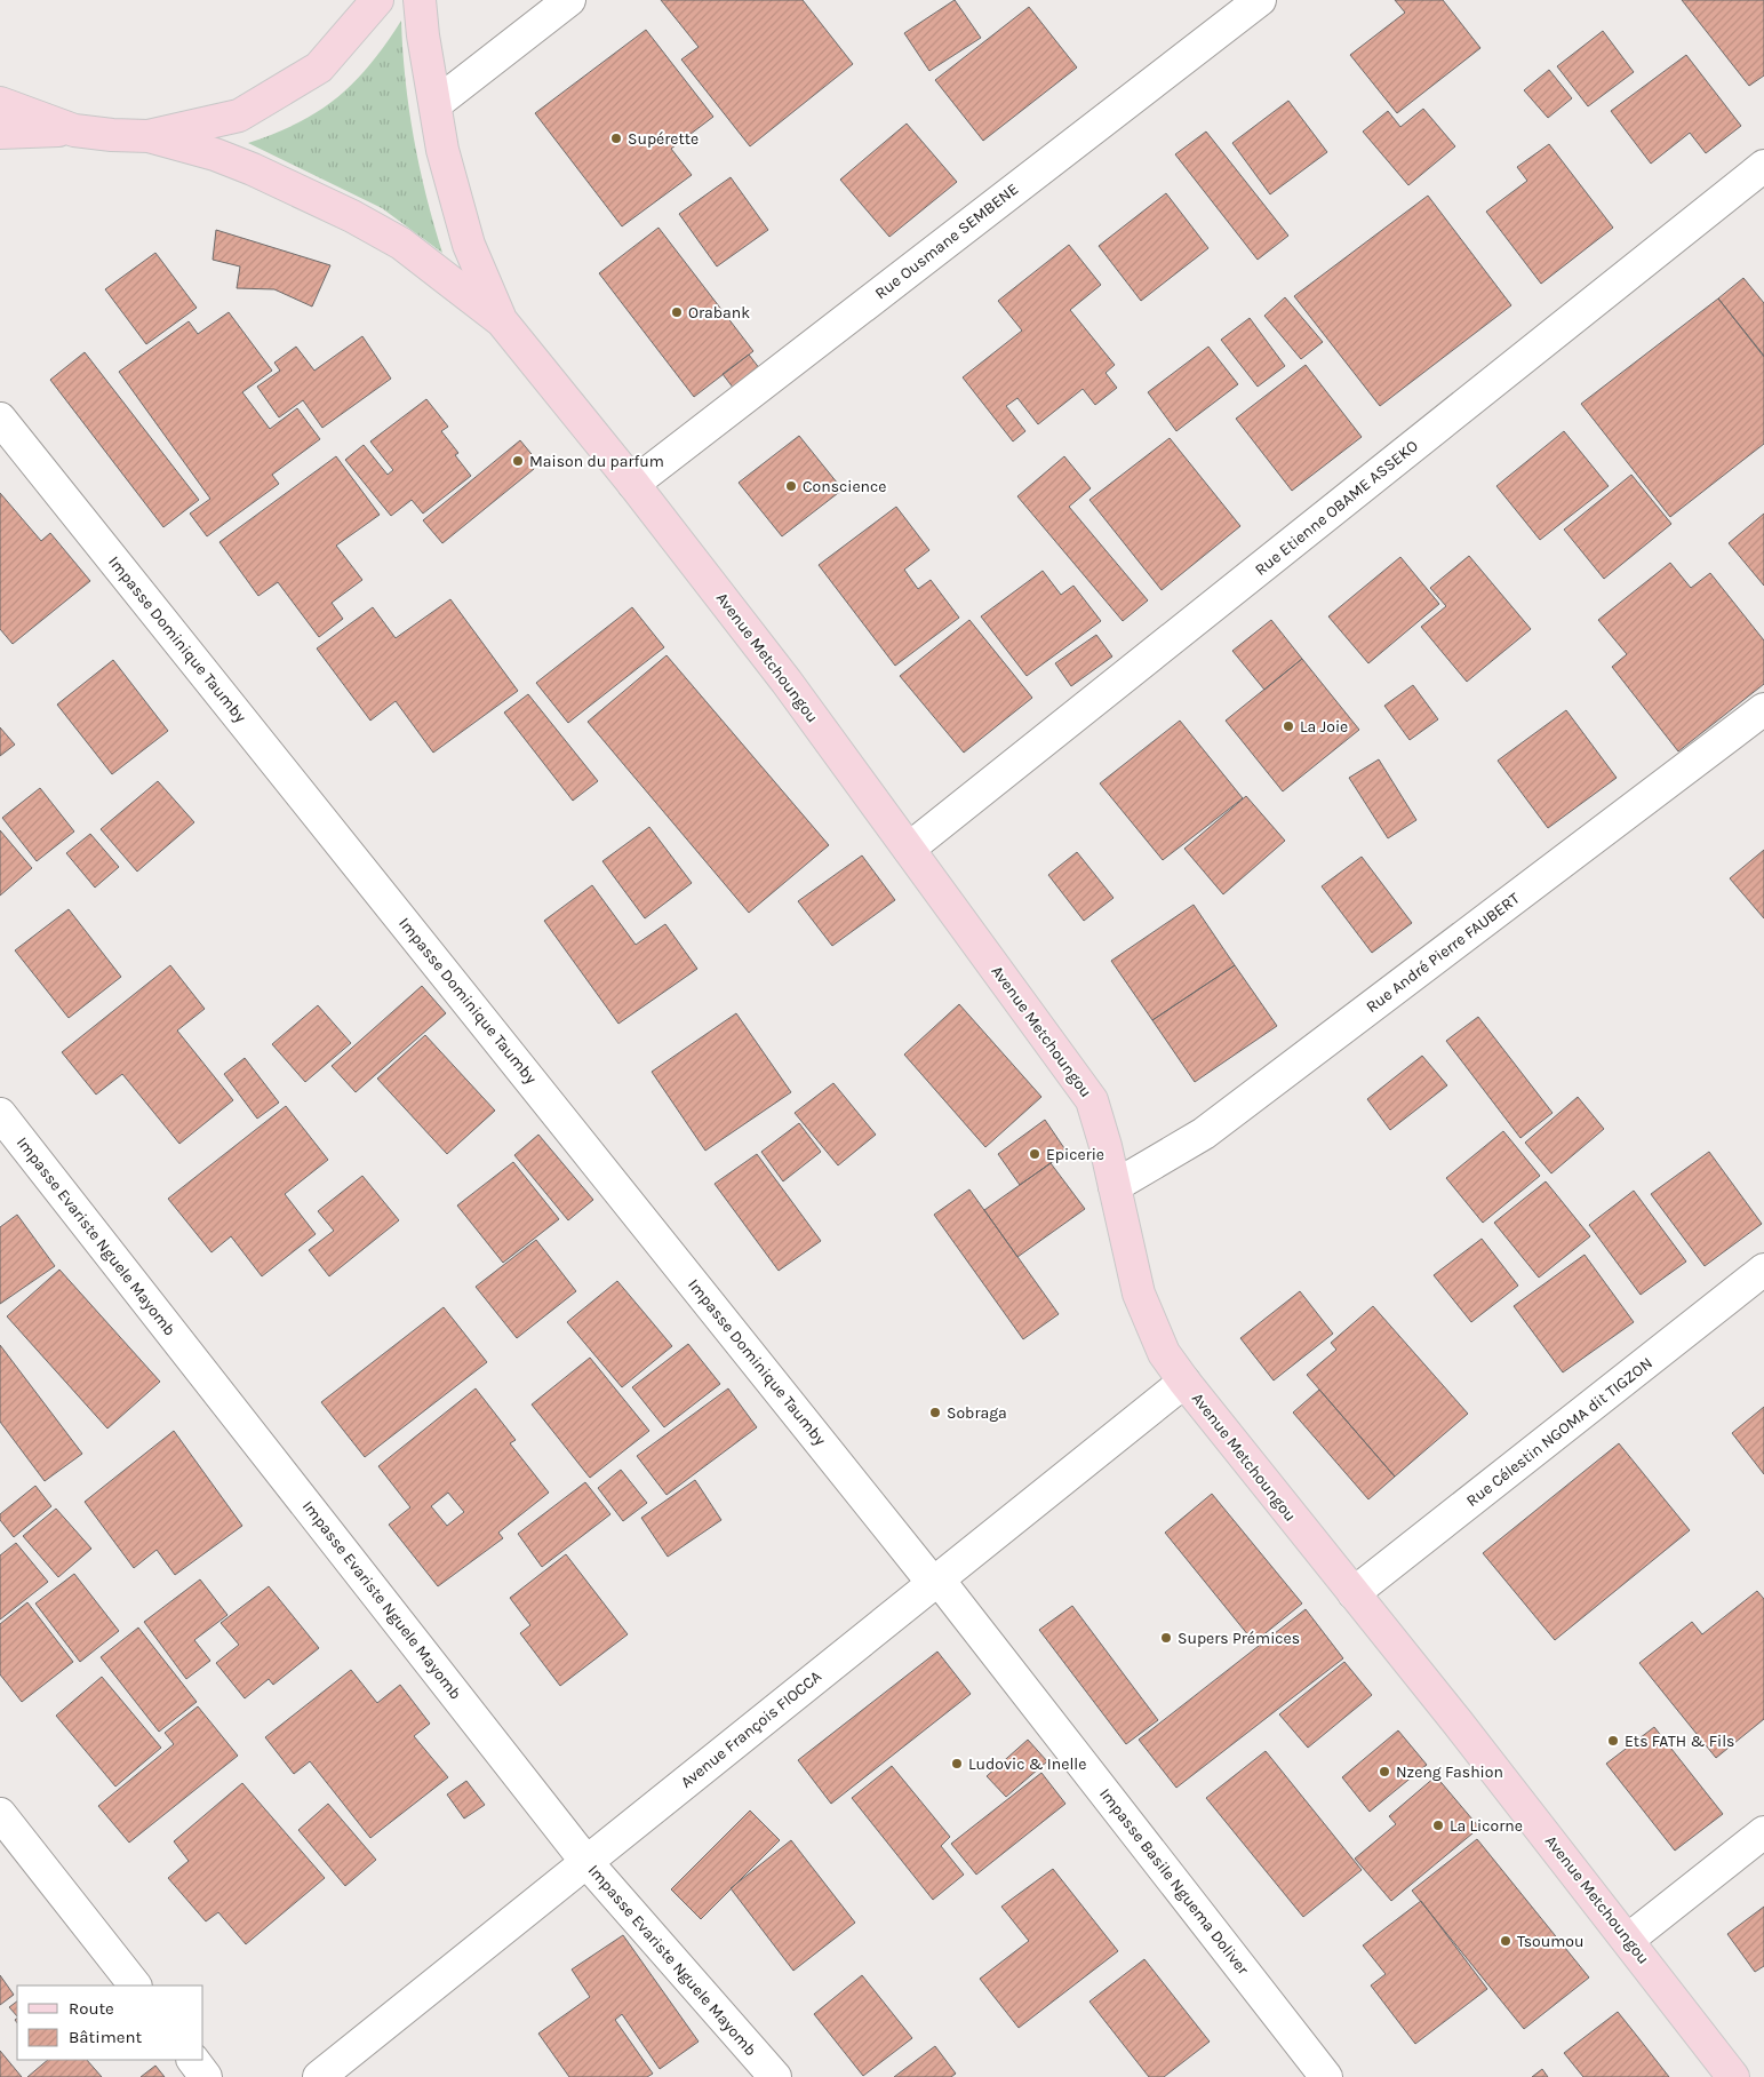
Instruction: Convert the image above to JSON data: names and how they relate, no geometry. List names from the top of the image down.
{
  "streets": {
    "main road": ["Avenue Metchoungou"],
    "street": [
      "Rue Ousmane SEMBENE",
      "Rue Etienne OBAME ASSEKO",
      "Impasse Dominique Taumby",
      "Rue André Pierre FAUBERT",
      "Impasse Evariste Nguele Mayomb",
      "Rue Célestin NGOMA dit TIGZON",
      "Avenue François FIOCCA",
      "Impasse Basile Nguema Doliver"
    ]
  },
  "crossings": [
    ["Rue Ousmane SEMBENE", "Avenue Metchoungou"],
    ["Rue Etienne OBAME ASSEKO", "Avenue Metchoungou"],
    ["Impasse Dominique Taumby", "Avenue François FIOCCA"],
    ["Impasse Dominique Taumby", "Impasse Basile Nguema Doliver"],
    ["Avenue Metchoungou", "Rue André Pierre FAUBERT"],
    ["Avenue Metchoungou", "Rue Célestin NGOMA dit TIGZON"],
    ["Avenue Metchoungou", "Avenue François FIOCCA"],
    ["Impasse Evariste Nguele Mayomb", "Avenue François FIOCCA"],
    ["Avenue François FIOCCA", "Impasse Basile Nguema Doliver"]
  ],
  "places": [
    "Supérette",
    "Orabank",
    "Maison du parfum",
    "Conscience",
    "La Joie",
    "Epicerie",
    "Sobraga",
    "Supers Prémices",
    "Ets FATH & Fils",
    "Ludovic & Inelle",
    "Nzeng Fashion",
    "La Licorne",
    "Tsoumou"
  ],
  "legend": ["Route", "Bâtiment"]
}
